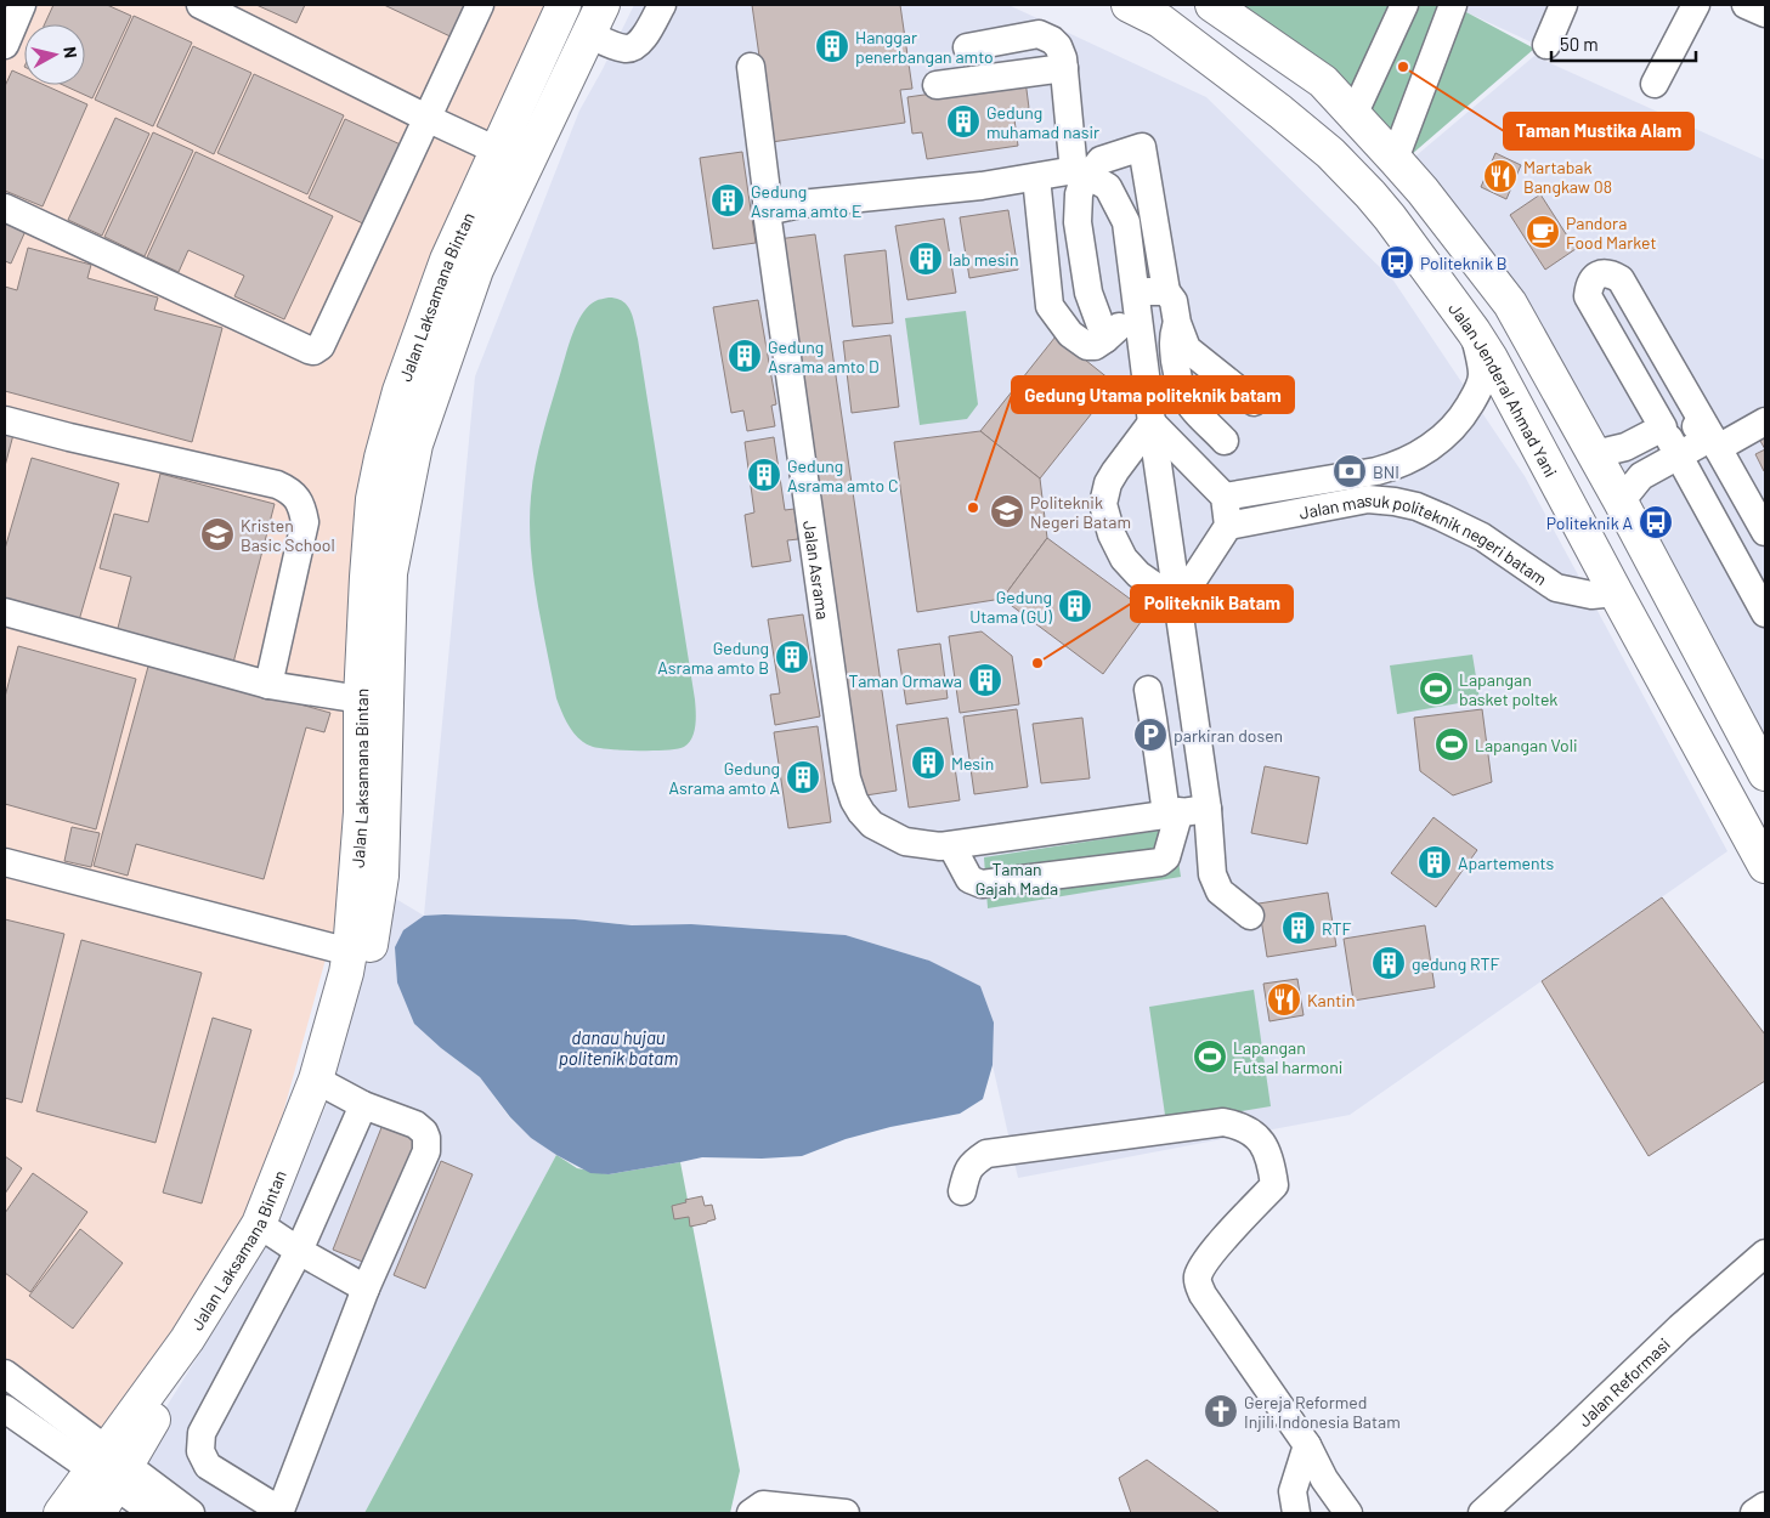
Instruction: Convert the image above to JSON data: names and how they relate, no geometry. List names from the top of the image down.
{
  "streets": {
    "main road": ["Jalan Laksamana Bintan", "Jalan Jenderal Ahmad Yani"],
    "street": ["Jalan masuk politeknik negeri batam", "Jalan Asrama", "Jalan Reformasi"]
  },
  "crossings": [
    ["Jalan Jenderal Ahmad Yani", "Jalan masuk politeknik negeri batam"]
  ],
  "water": ["danau hujau politenik batam"],
  "parks": ["Taman Gajah Mada"],
  "places": {
    "building": [
      "Hanggar penerbangan amto",
      "Gedung muhamad nasir",
      "Gedung Asrama amto E",
      "lab mesin",
      "Gedung Asrama amto D",
      "Gedung Asrama amto C",
      "Gedung Utama (GU)",
      "Gedung Asrama amto B",
      "Taman Ormawa",
      "Mesin",
      "Gedung Asrama amto A",
      "Apartements",
      "RTF",
      "gedung RTF"
    ],
    "other": ["Taman Mustika Alam", "Gedung Utama politeknik batam", "Politeknik Batam"],
    "restaurant": ["Martabak Bangkaw 08", "Kantin"],
    "cafe": ["Pandora Food Market"],
    "bus stop": ["Politeknik B", "Politeknik A"],
    "bank": ["BNI"],
    "school or university": ["Politeknik Negeri Batam", "Kristen Basic School"],
    "sports": ["Lapangan basket poltek", "Lapangan Voli", "Lapangan Futsal harmoni"],
    "parking": ["parkiran dosen"],
    "church": ["Gereja Reformed Injili Indonesia Batam"]
  },
  "scale_bar": "50 m",
  "north": "right"
}
